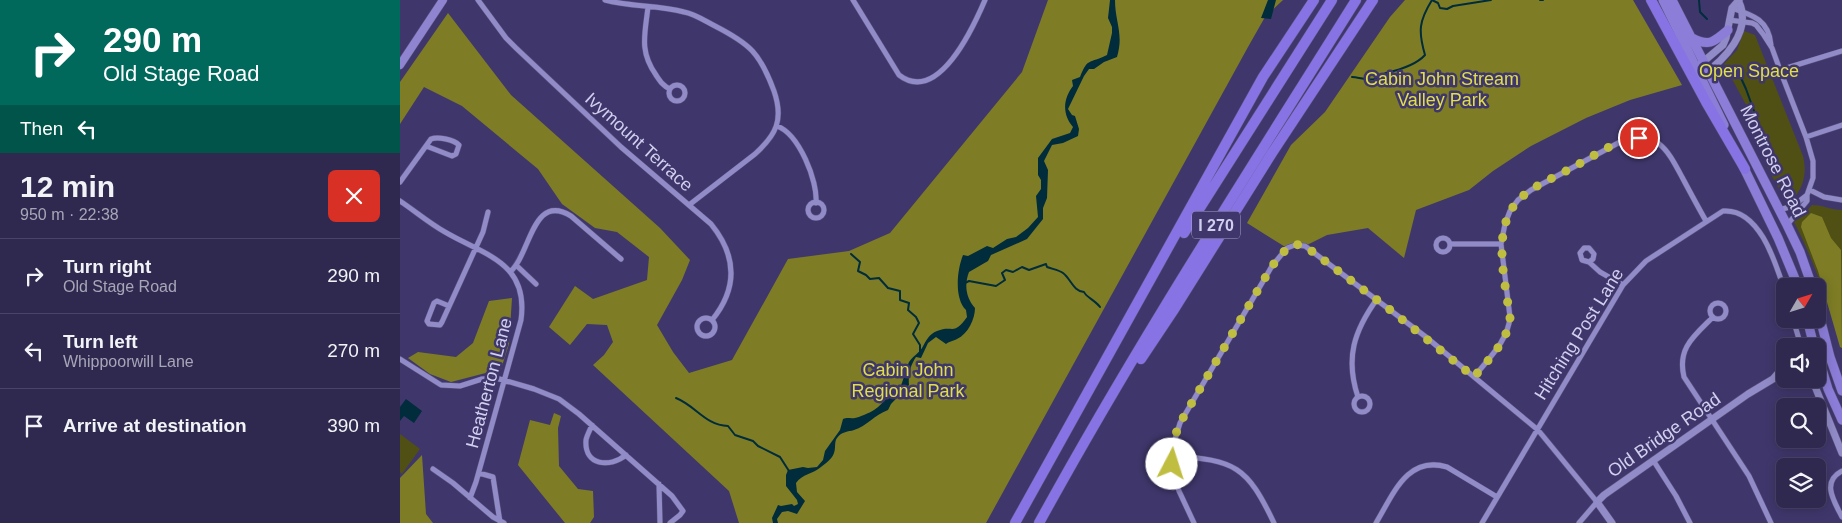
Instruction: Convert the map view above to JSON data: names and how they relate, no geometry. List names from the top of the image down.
{
  "streets": {
    "highway": ["I 270"],
    "main road": ["Montrose Road"],
    "street": [
      "Ivymount Terrace",
      "Hitching Post Lane",
      "Heatherton Lane",
      "Old Bridge Road"
    ]
  },
  "parks": ["Open Space", "Cabin John Stream Valley Park", "Cabin John Regional Park"],
  "north": "top right",
  "page": {
    "turn": ["290 m", "Old Stage Road"],
    "then": "Then",
    "heading": ["12 min", "950 m · 22:38"],
    "list": [
      {
        "name": "Turn right",
        "note": "Old Stage Road",
        "value": "290 m"
      },
      {
        "name": "Turn left",
        "note": "Whippoorwill Lane",
        "value": "270 m"
      },
      {
        "name": "Arrive at destination",
        "value": "390 m"
      }
    ]
  }
}
